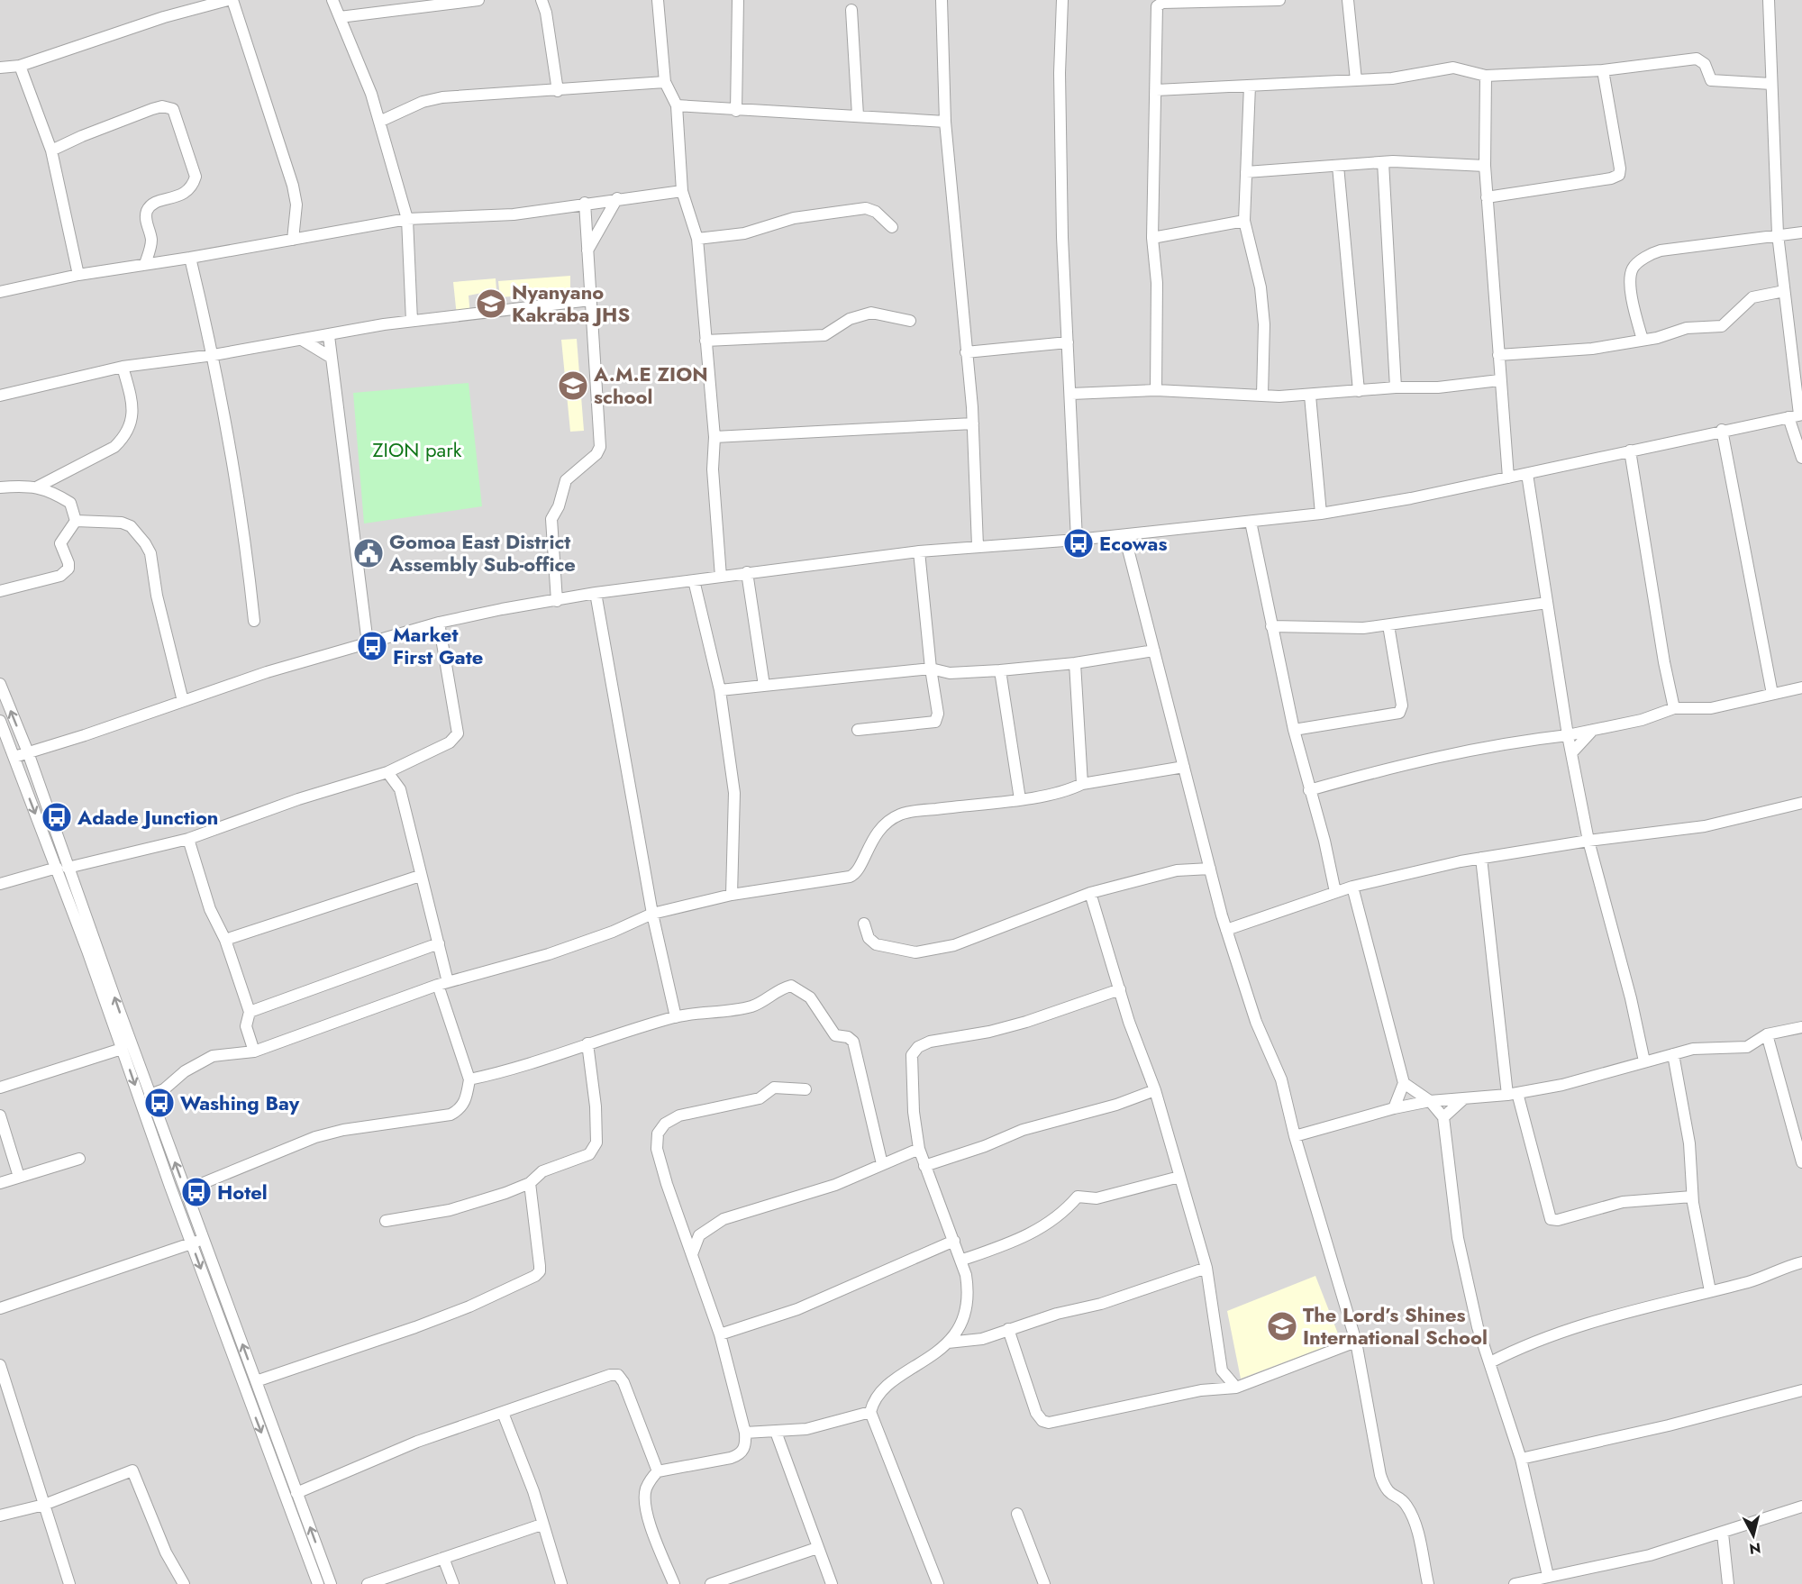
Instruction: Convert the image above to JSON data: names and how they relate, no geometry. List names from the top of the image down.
{
  "parks": ["ZION park"],
  "places": {
    "school or university": ["Nyanyano Kakraba JHS", "A.M.E ZION school", "The Lord’s Shines International School"],
    "bus stop": [
      "Ecowas",
      "Market First Gate",
      "Adade Junction",
      "Washing Bay",
      "Hotel"
    ],
    "public building": ["Gomoa East District Assembly Sub-office"]
  },
  "north": "bottom"
}
